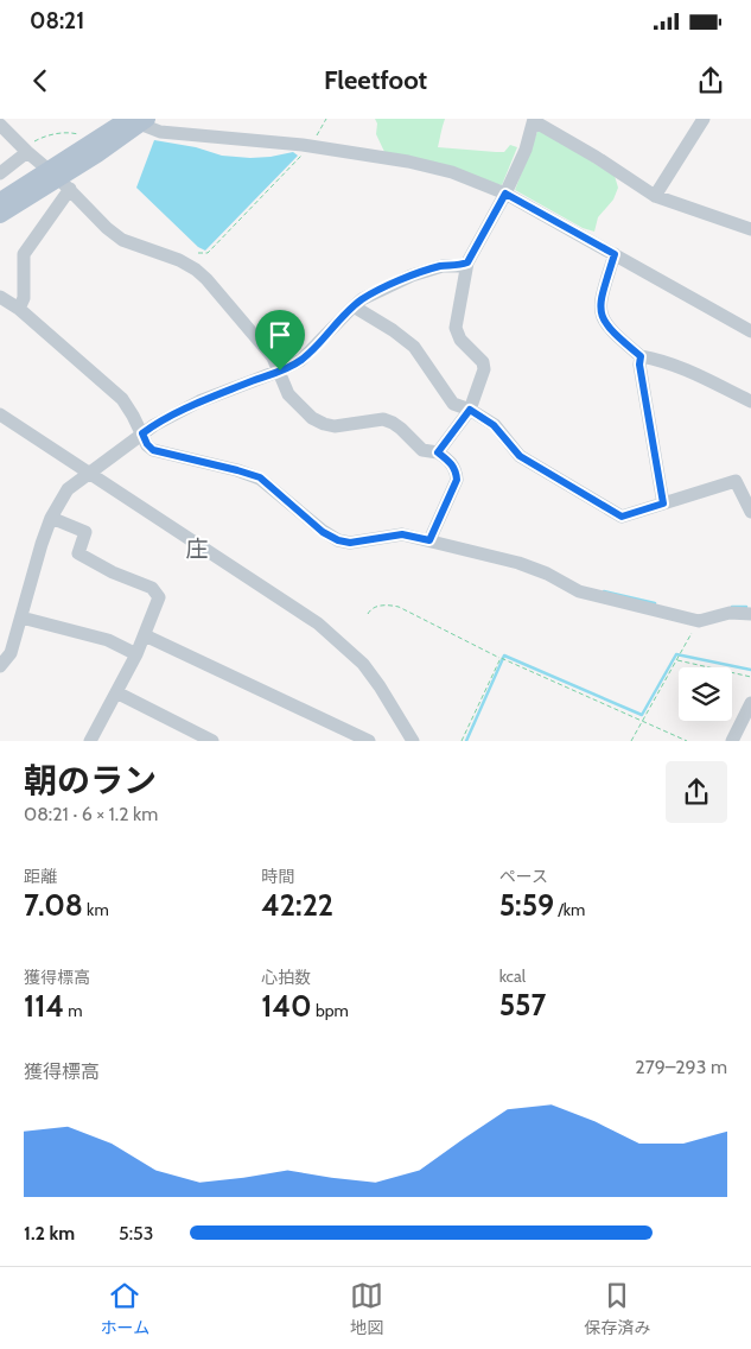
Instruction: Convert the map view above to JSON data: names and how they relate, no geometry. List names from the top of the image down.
{
  "districts": ["庄"],
  "page": {
    "status": "08:21",
    "header": "Fleetfoot",
    "heading": ["朝のラン", "08:21 · 6 × 1.2 km"],
    "stats": [
      ["距離", "7.08 km"],
      ["時間", "42:22"],
      ["ペース", "5:59 /km"],
      ["獲得標高", "114 m"],
      ["心拍数", "140 bpm"],
      ["kcal", "557"]
    ],
    "chart": ["獲得標高", "279–293 m"],
    "list": [
      {
        "name": "1.2 km",
        "note": "5:53"
      }
    ],
    "tabs": ["ホーム", "地図", "保存済み"]
  }
}
